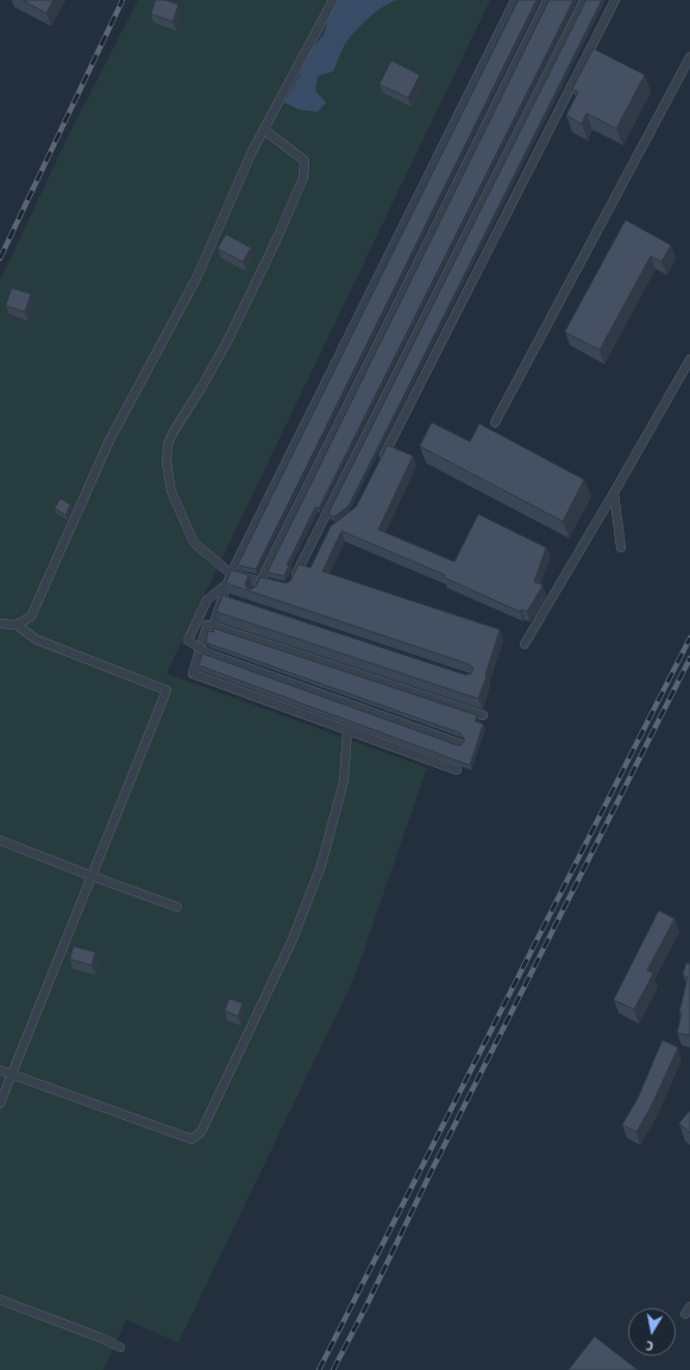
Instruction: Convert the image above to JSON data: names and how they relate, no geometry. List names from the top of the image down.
{
  "north": "bottom"
}
